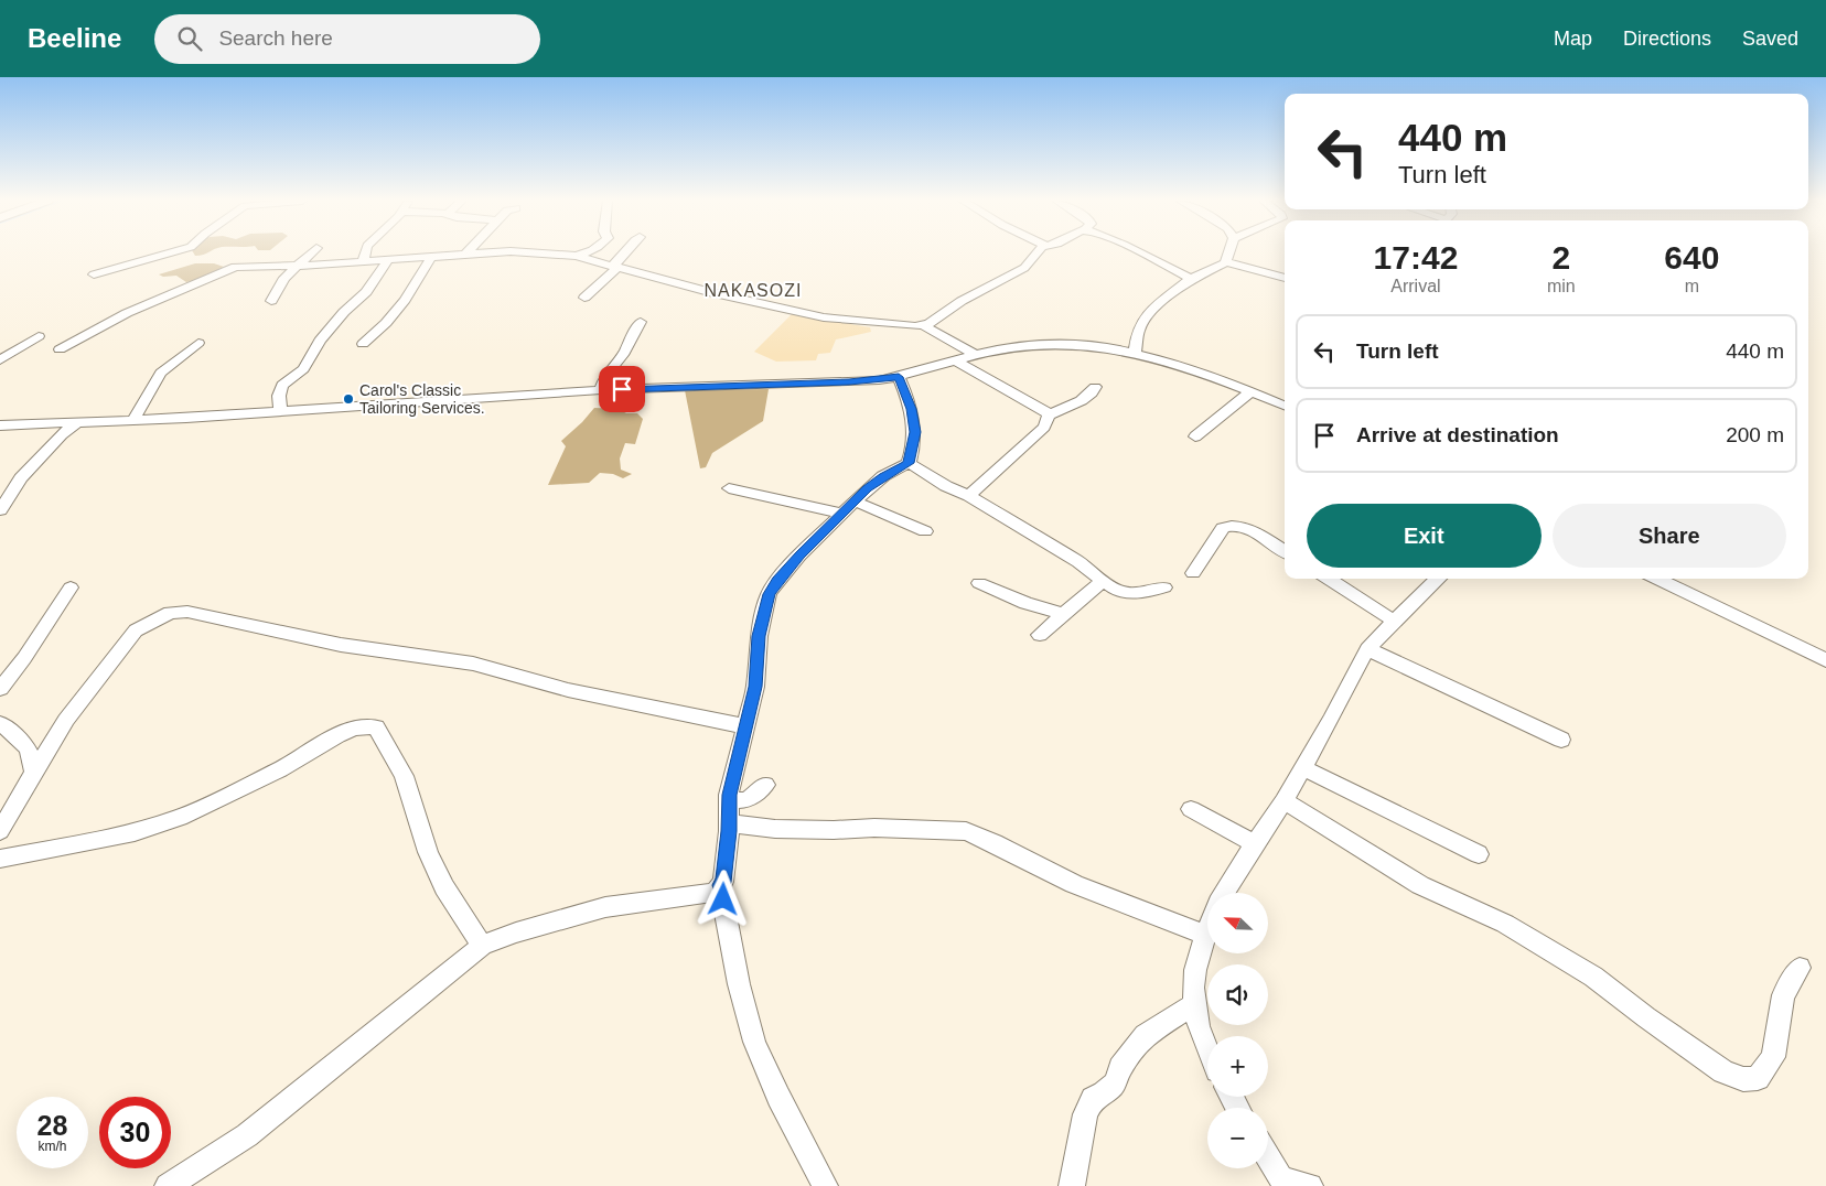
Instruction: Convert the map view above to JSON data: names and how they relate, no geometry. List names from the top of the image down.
{
  "districts": ["NAKASOZI"],
  "places": ["Carol's Classic Tailoring Services."],
  "north": "top left",
  "page": {
    "header": "Beeline",
    "search": "Search here",
    "nav": ["Map", "Directions", "Saved"],
    "turn": ["440 m", "Turn left"],
    "eta": [
      "17:42",
      "Arrival",
      "2",
      "min",
      "640",
      "m"
    ],
    "list": [
      {
        "name": "Turn left",
        "value": "440 m"
      },
      {
        "name": "Arrive at destination",
        "value": "200 m"
      }
    ],
    "buttons": ["Exit", "Share"],
    "map_buttons": ["+", "−"],
    "speed": "28 km/h",
    "limit": "30"
  }
}
